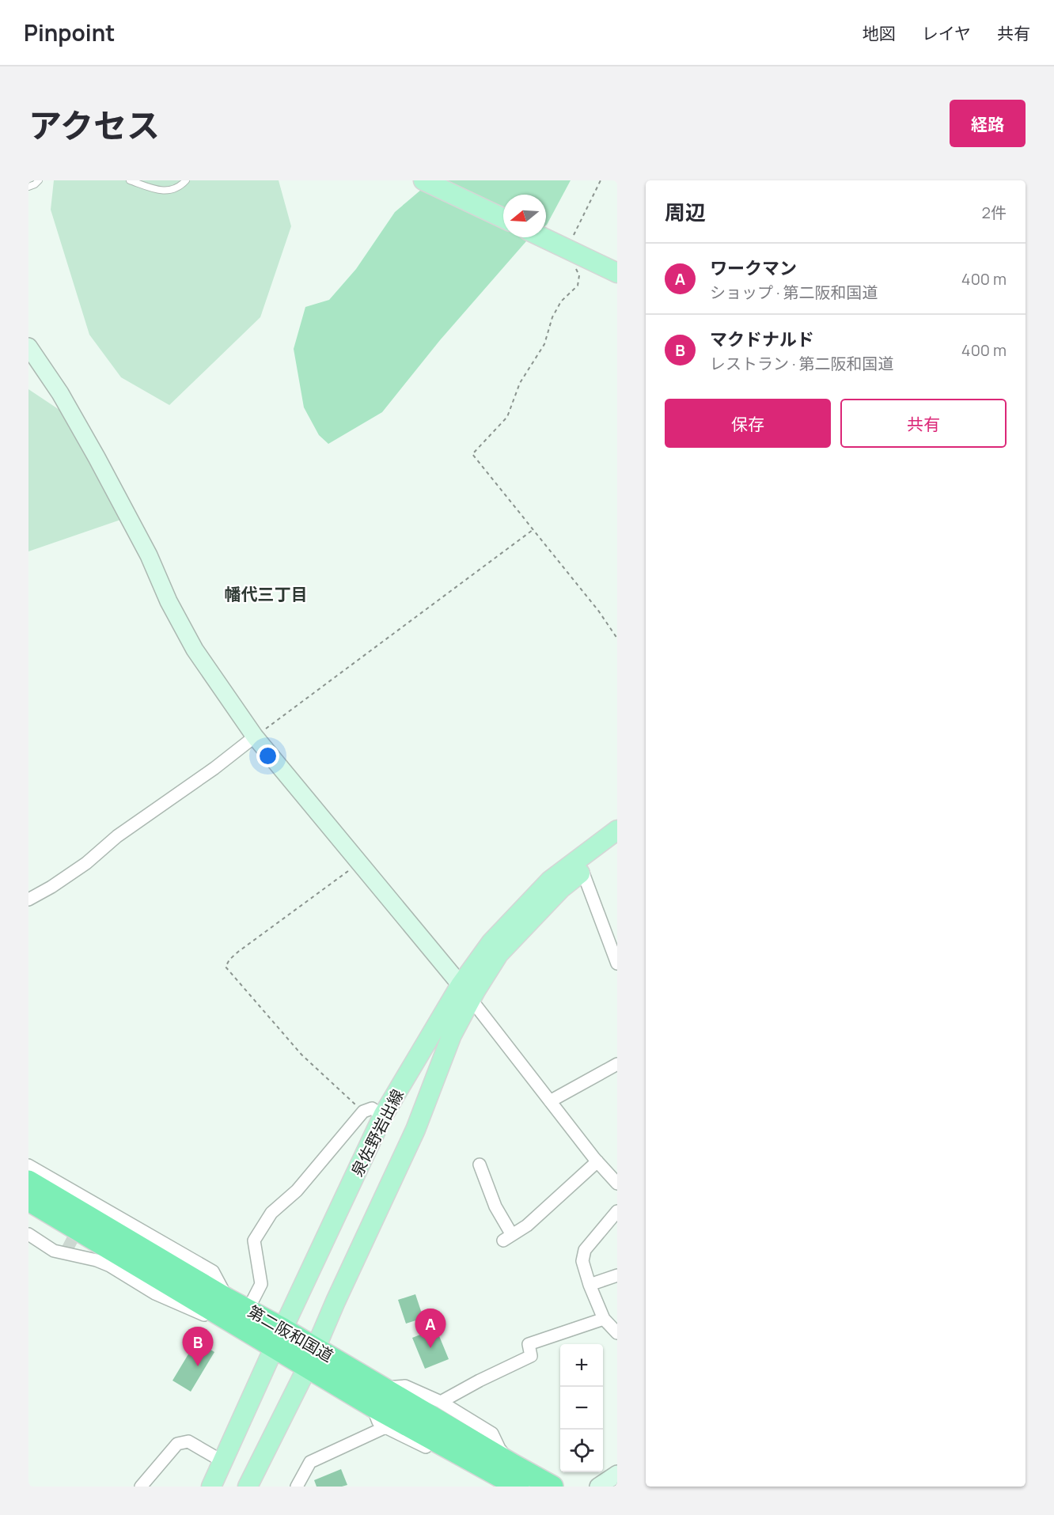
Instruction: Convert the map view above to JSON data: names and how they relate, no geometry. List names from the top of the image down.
{
  "streets": {
    "highway": ["第二阪和国道"],
    "main road": ["泉佐野岩出線"]
  },
  "crossings": [
    ["泉佐野岩出線", "第二阪和国道"]
  ],
  "districts": ["幡代三丁目"],
  "north": "left",
  "page": {
    "header": "Pinpoint",
    "nav": ["地図", "レイヤ", "共有"],
    "title": "アクセス",
    "buttons": [
      "経路",
      ["保存", "共有"]
    ],
    "heading": ["周辺", "2件"],
    "list": [
      {
        "mark": "A",
        "name": "ワークマン",
        "note": "ショップ · 第二阪和国道",
        "value": "400 m"
      },
      {
        "mark": "B",
        "name": "マクドナルド",
        "note": "レストラン · 第二阪和国道",
        "value": "400 m"
      }
    ],
    "pins": ["A", "B"],
    "map_buttons": ["+", "−"]
  }
}
